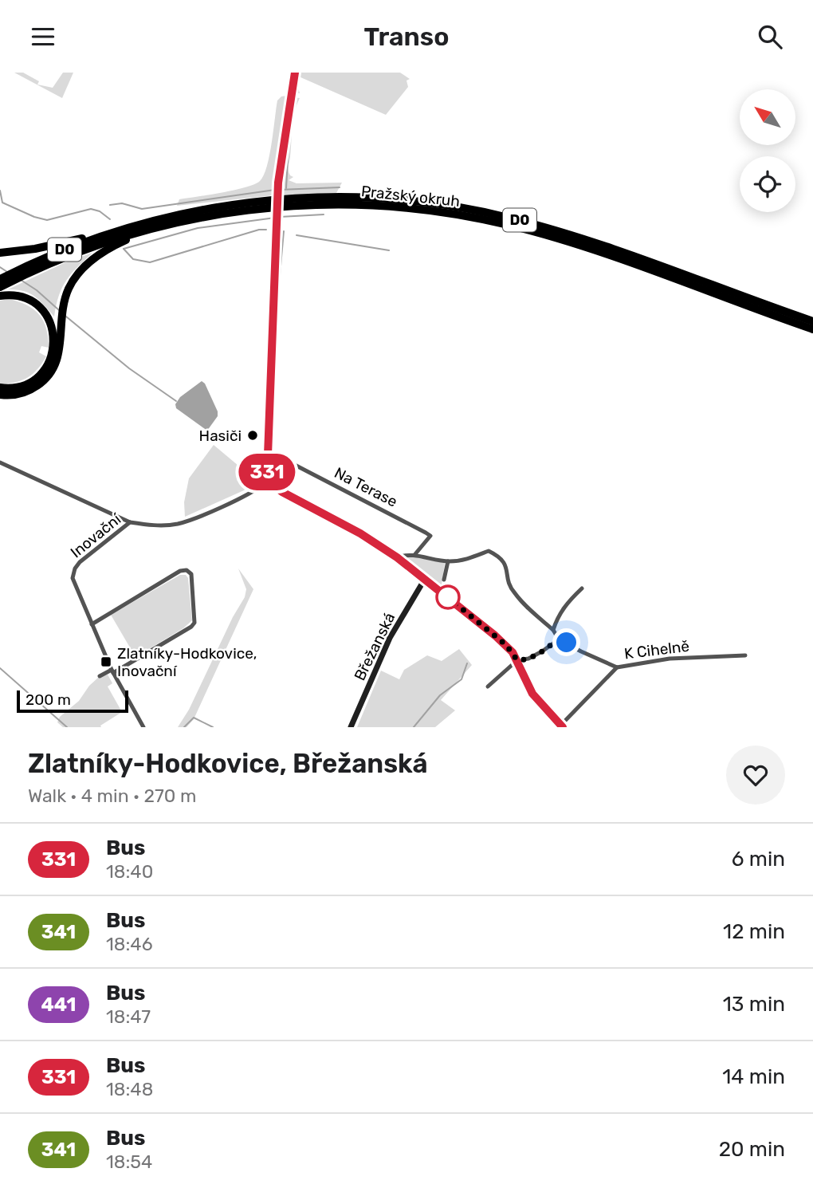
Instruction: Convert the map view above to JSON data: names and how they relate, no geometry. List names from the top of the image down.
{
  "streets": {
    "highway": ["Pražský okruh", "D0"],
    "street": [
      "Na Terase",
      "Inovační",
      "Břežanská",
      "K Cihelně"
    ]
  },
  "places": {
    "other": ["Hasiči"],
    "transit": ["Zlatníky-Hodkovice, Inovační"]
  },
  "lines": ["bus line 331"],
  "scale_bar": "200 m",
  "north": "top left",
  "page": {
    "header": "Transo",
    "on_map": "331",
    "scale": "200 m",
    "heading": ["Zlatníky-Hodkovice, Břežanská", "Walk · 4 min · 270 m"],
    "list": [
      {
        "mark": "331",
        "name": "Bus",
        "note": "18:40",
        "value": "6 min"
      },
      {
        "mark": "341",
        "name": "Bus",
        "note": "18:46",
        "value": "12 min"
      },
      {
        "mark": "441",
        "name": "Bus",
        "note": "18:47",
        "value": "13 min"
      },
      {
        "mark": "331",
        "name": "Bus",
        "note": "18:48",
        "value": "14 min"
      },
      {
        "mark": "341",
        "name": "Bus",
        "note": "18:54",
        "value": "20 min"
      }
    ]
  }
}
